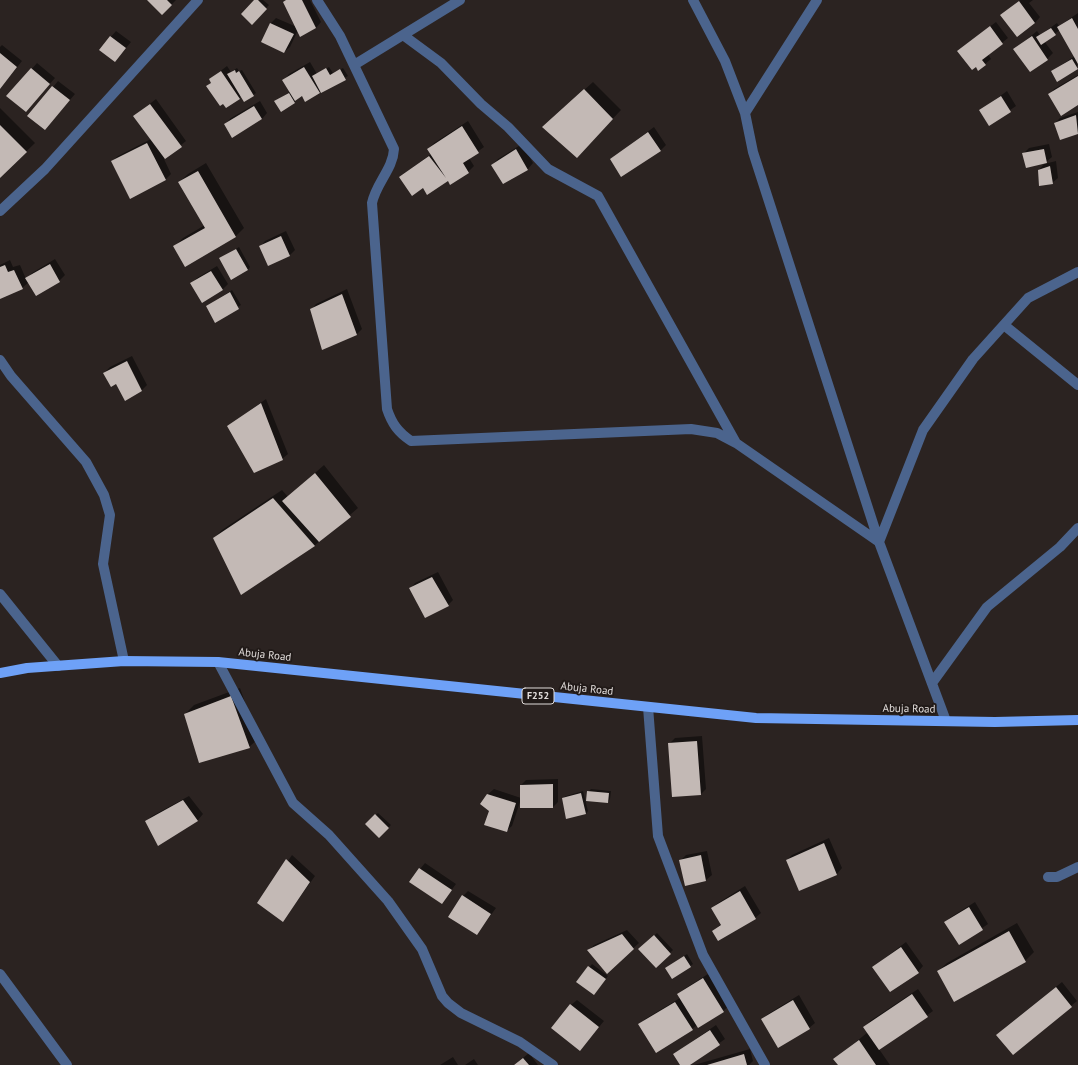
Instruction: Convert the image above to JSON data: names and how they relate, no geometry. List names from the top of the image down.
{
  "streets": {
    "main road": ["Abuja Road", "F252"]
  }
}
